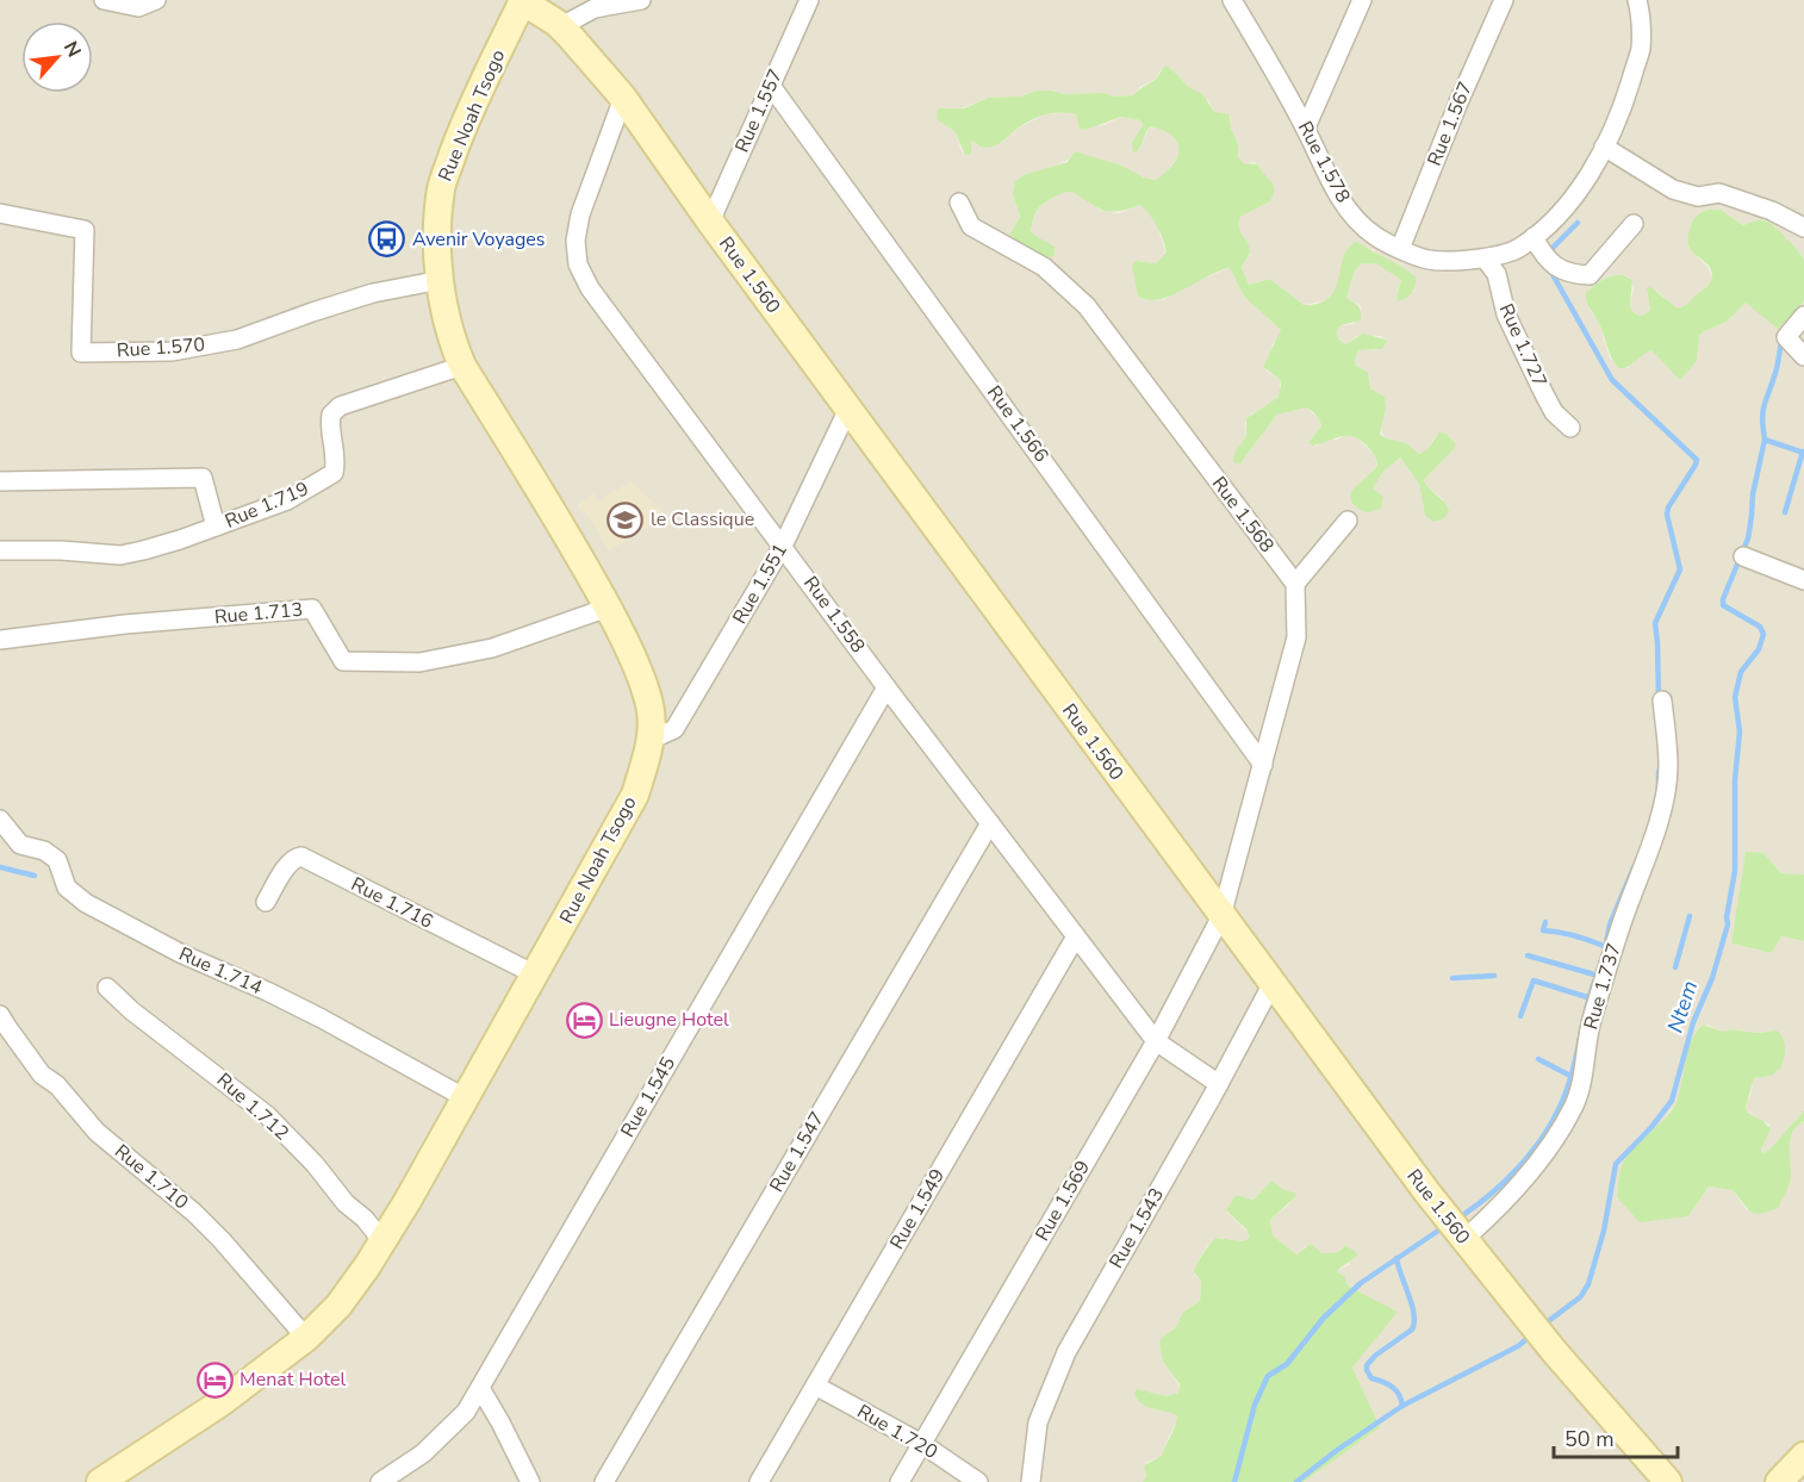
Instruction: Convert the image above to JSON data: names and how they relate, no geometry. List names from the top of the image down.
{
  "streets": {
    "main road": ["Rue Noah Tsogo", "Rue 1.560"],
    "street": [
      "Rue 1.557",
      "Rue 1.567",
      "Rue 1.578",
      "Rue 1.727",
      "Rue 1.570",
      "Rue 1.566",
      "Rue 1.719",
      "Rue 1.568",
      "Rue 1.551",
      "Rue 1.713",
      "Rue 1.558",
      "Rue 1.716",
      "Rue 1.714",
      "Rue 1.737",
      "Rue 1.545",
      "Rue 1.712",
      "Rue 1.547",
      "Rue 1.710",
      "Rue 1.569",
      "Rue 1.549",
      "Rue 1.543",
      "Rue 1.720"
    ]
  },
  "crossings": [
    ["Rue 1.557", "Rue 1.560"],
    ["Rue 1.557", "Rue 1.566"],
    ["Rue Noah Tsogo", "Rue 1.560"],
    ["Rue Noah Tsogo", "Rue 1.570"],
    ["Rue Noah Tsogo", "Rue 1.719"],
    ["Rue Noah Tsogo", "Rue 1.551"],
    ["Rue Noah Tsogo", "Rue 1.713"],
    ["Rue Noah Tsogo", "Rue 1.716"],
    ["Rue Noah Tsogo", "Rue 1.714"],
    ["Rue Noah Tsogo", "Rue 1.712"],
    ["Rue Noah Tsogo", "Rue 1.710"],
    ["Rue 1.567", "Rue 1.578"],
    ["Rue 1.578", "Rue 1.727"],
    ["Rue 1.560", "Rue 1.551"],
    ["Rue 1.560", "Rue 1.558"],
    ["Rue 1.560", "Rue 1.737"],
    ["Rue 1.560", "Rue 1.569"],
    ["Rue 1.560", "Rue 1.543"],
    ["Rue 1.551", "Rue 1.558"],
    ["Rue 1.558", "Rue 1.545"],
    ["Rue 1.558", "Rue 1.547"],
    ["Rue 1.558", "Rue 1.569"],
    ["Rue 1.558", "Rue 1.549"],
    ["Rue 1.558", "Rue 1.543"],
    ["Rue 1.569", "Rue 1.720"],
    ["Rue 1.549", "Rue 1.720"]
  ],
  "water": ["Ntem"],
  "places": {
    "bus stop": ["Avenir Voyages"],
    "school or university": ["le Classique"],
    "hotel": ["Lieugne Hotel", "Menat Hotel"]
  },
  "scale_bar": "50 m",
  "north": "top right"
}
